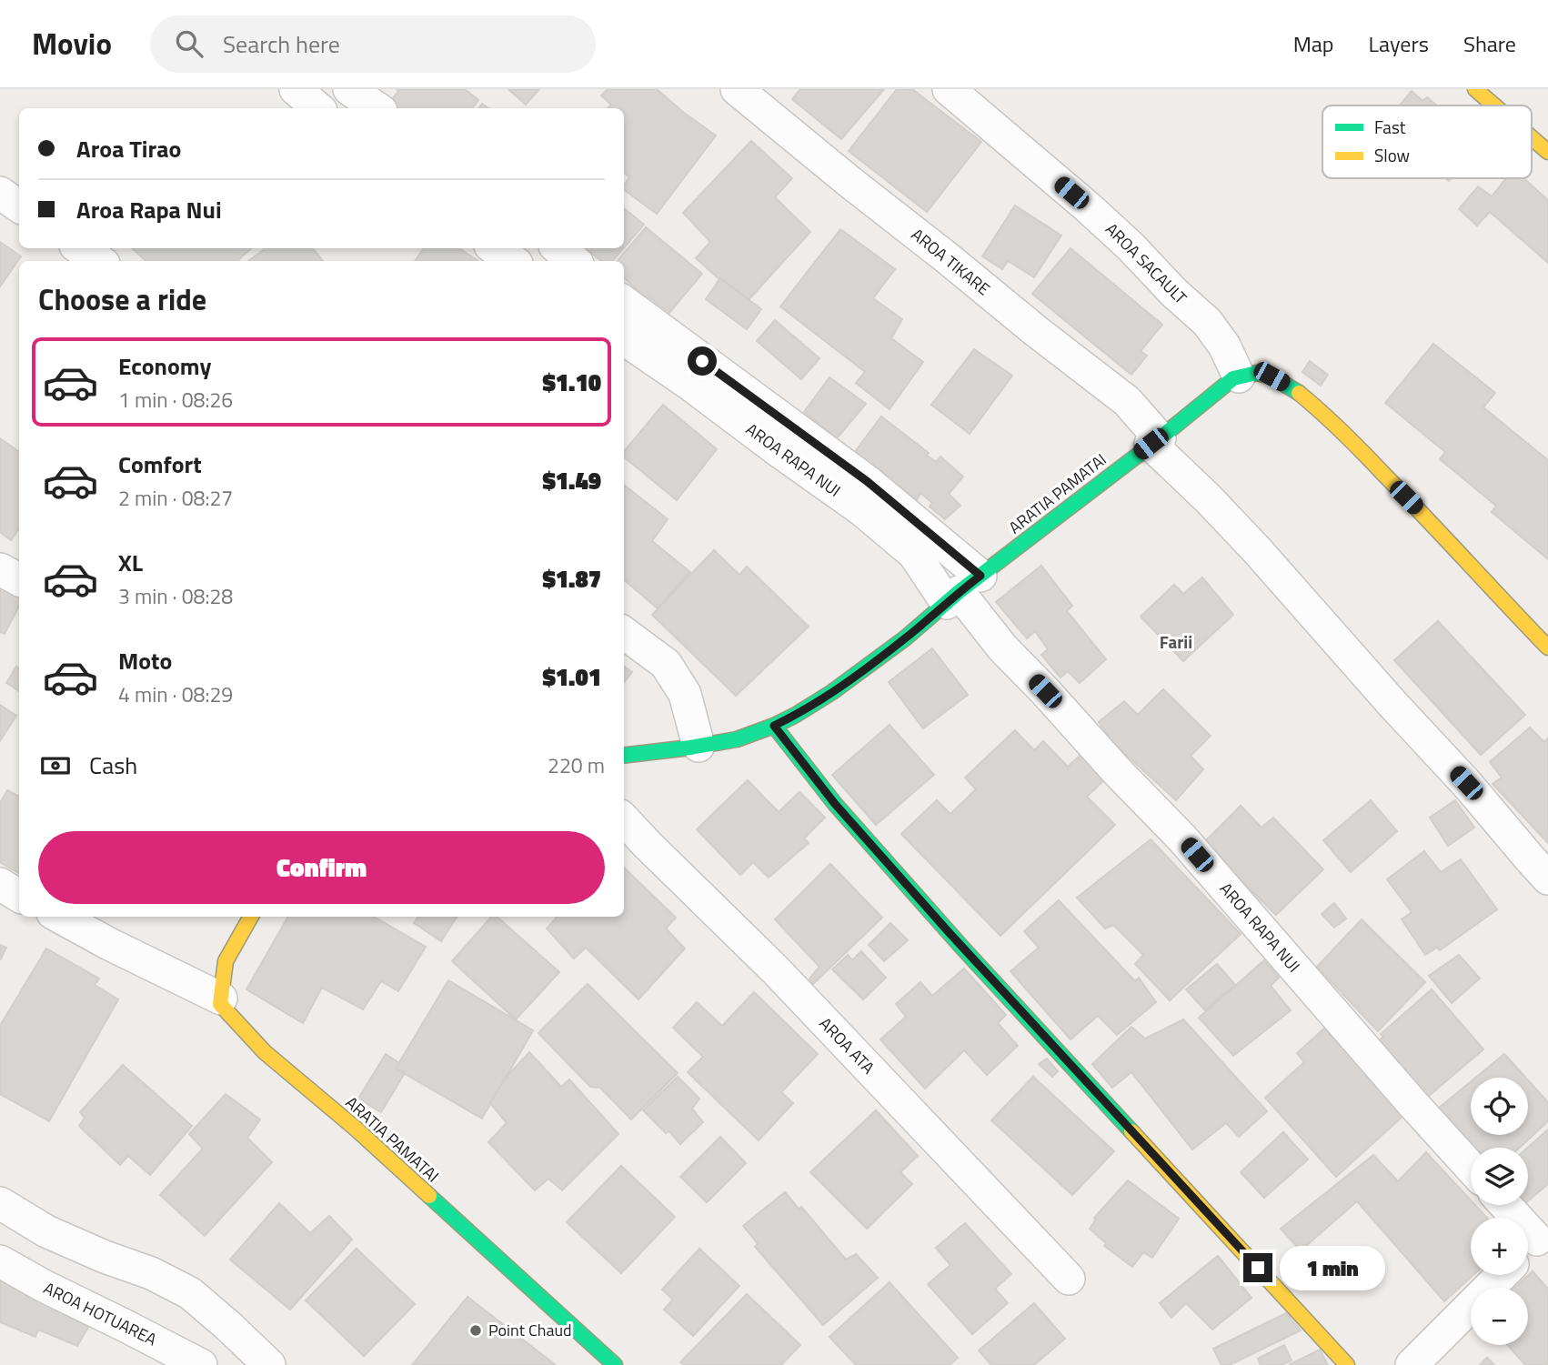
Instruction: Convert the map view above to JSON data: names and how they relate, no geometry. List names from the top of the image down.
{
  "streets": {
    "street": [
      "AROA TIKARE",
      "AROA SACAULT",
      "AROA RAPA NUI",
      "ARATIA PAMATAI",
      "AROA ATA",
      "AROA HOTUAREA"
    ]
  },
  "crossings": [
    ["AROA TIKARE", "ARATIA PAMATAI"],
    ["AROA SACAULT", "ARATIA PAMATAI"],
    ["AROA RAPA NUI", "ARATIA PAMATAI"]
  ],
  "districts": ["Farii"],
  "places": ["Point Chaud"],
  "legend": ["Fast", "Slow"],
  "page": {
    "header": "Movio",
    "search": "Search here",
    "nav": ["Map", "Layers", "Share"],
    "banner": ["Aroa Tirao", "Aroa Rapa Nui"],
    "heading": "Choose a ride",
    "list": [
      {
        "name": "Economy",
        "note": "1 min · 08:26",
        "value": "$1.10"
      },
      {
        "name": "Comfort",
        "note": "2 min · 08:27",
        "value": "$1.49"
      },
      {
        "name": "XL",
        "note": "3 min · 08:28",
        "value": "$1.87"
      },
      {
        "name": "Moto",
        "note": "4 min · 08:29",
        "value": "$1.01"
      }
    ],
    "pay": ["Cash", "220 m"],
    "buttons": "Confirm",
    "map_buttons": ["+", "−"],
    "bubble": "1 min"
  }
}
